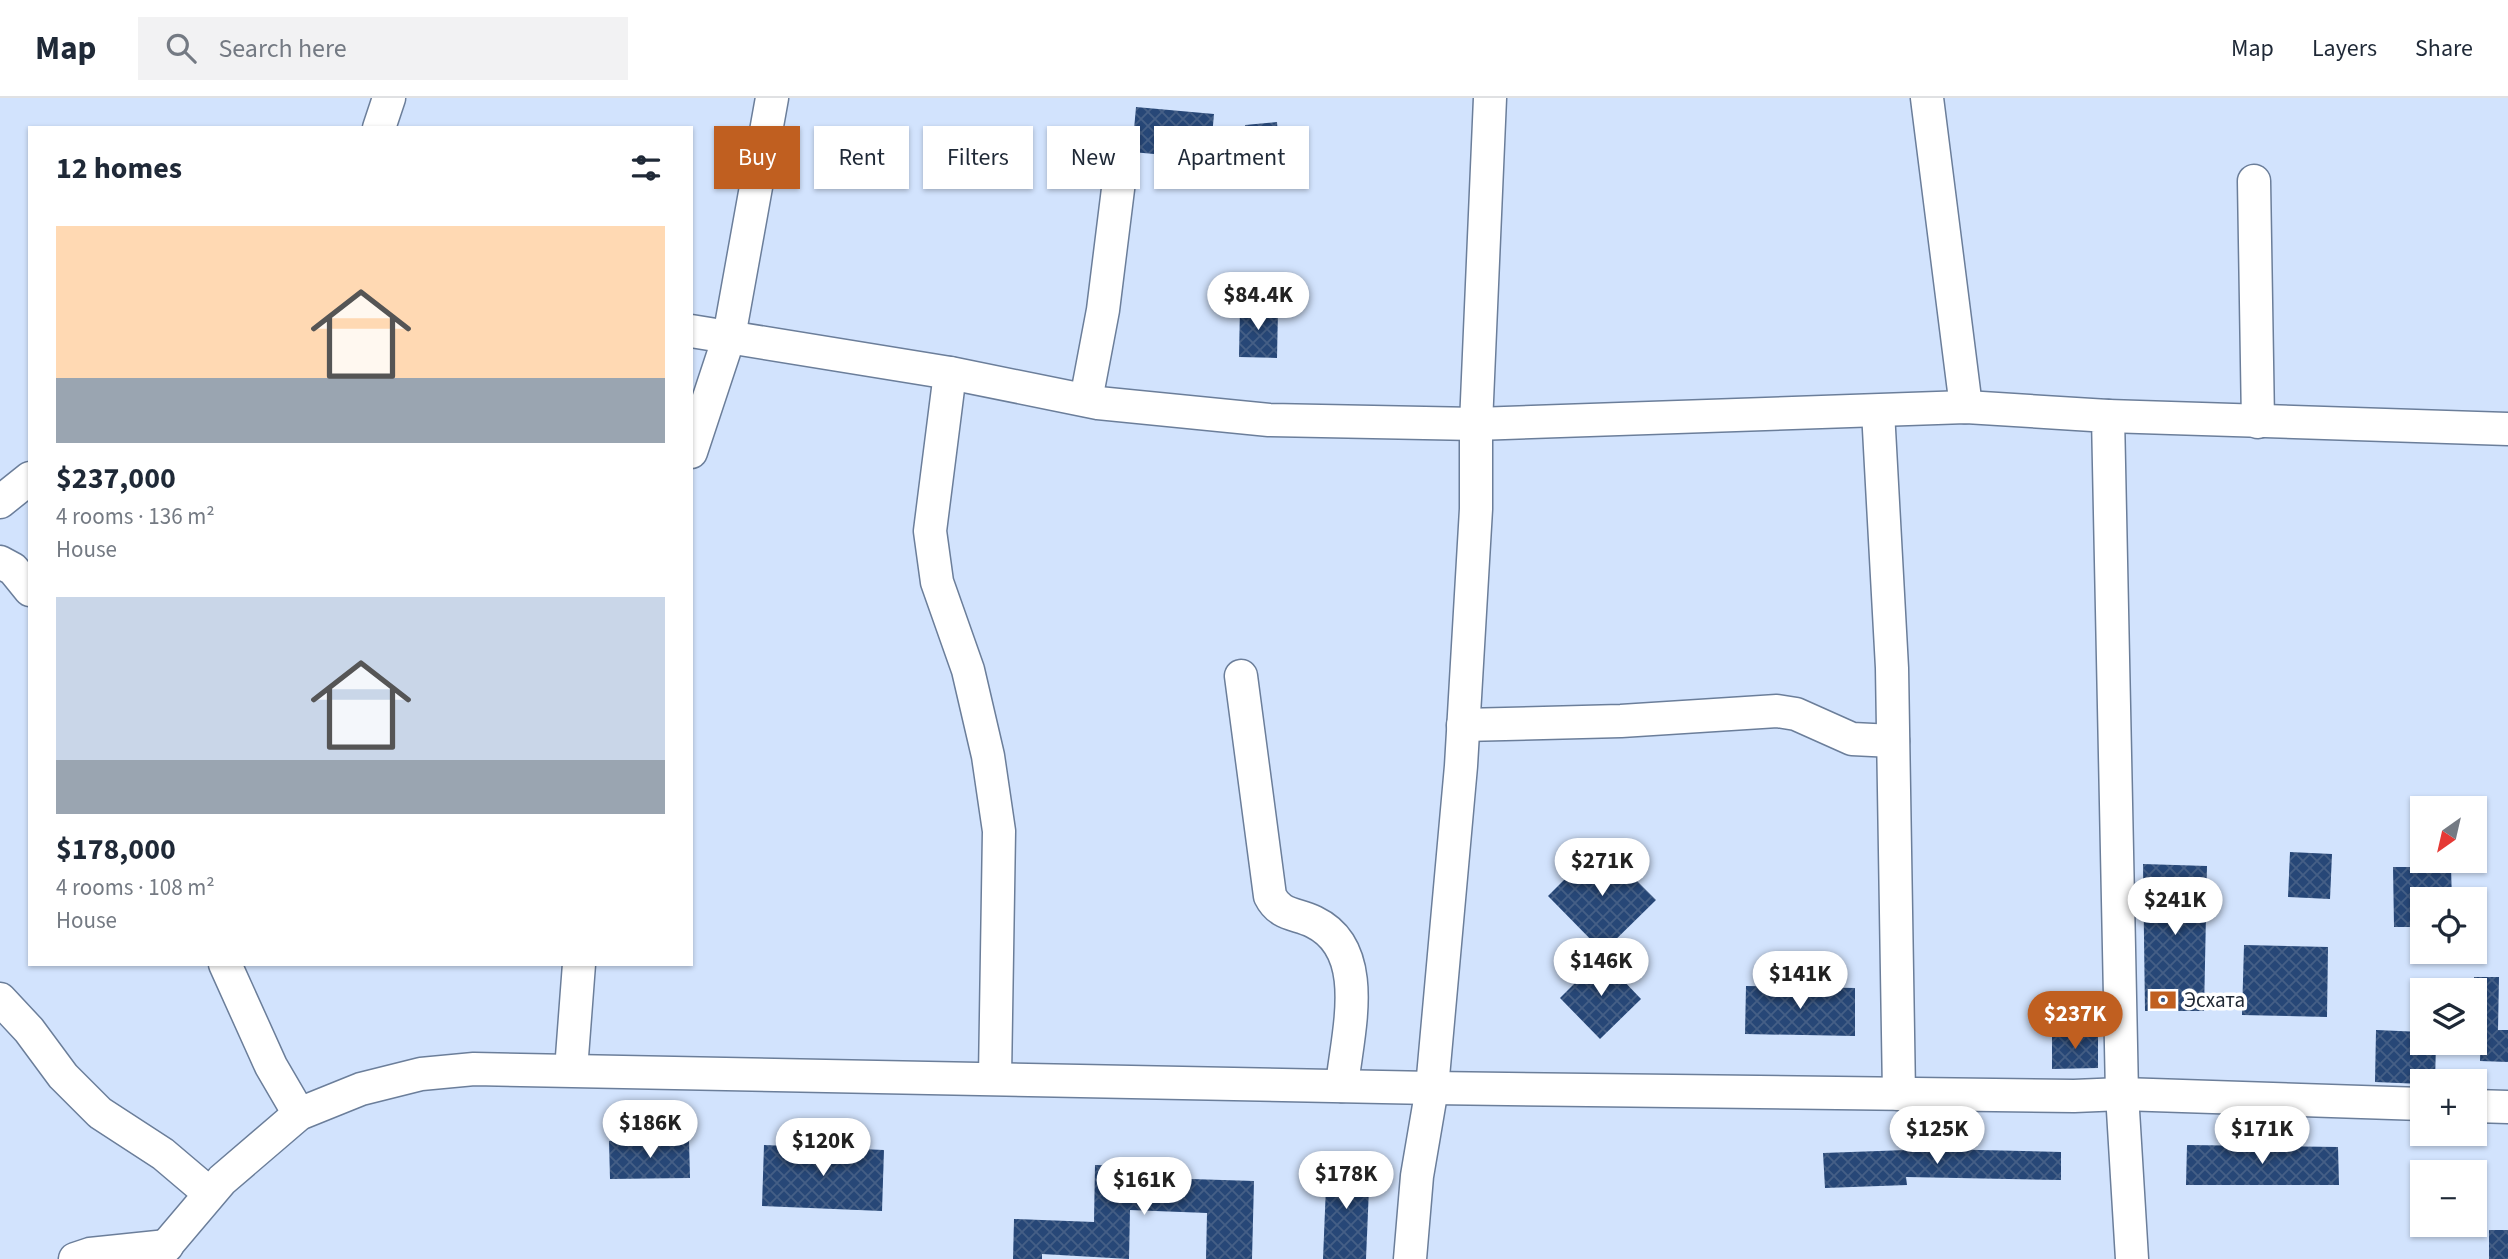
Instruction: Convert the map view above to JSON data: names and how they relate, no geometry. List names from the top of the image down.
{
  "places": {
    "bank": ["Эсхата"]
  },
  "north": "bottom left",
  "page": {
    "header": "Map",
    "search": "Search here",
    "nav": ["Map", "Layers", "Share"],
    "chip": [
      "Buy",
      "Rent",
      "Filters",
      "New",
      "Apartment"
    ],
    "heading": "12 homes",
    "list": [
      {
        "name": "$237,000",
        "note": "4 rooms · 136 m² · House"
      },
      {
        "name": "$178,000",
        "note": "4 rooms · 108 m² · House"
      }
    ],
    "price": [
      "$84.4K",
      "$271K",
      "$241K",
      "$146K",
      "$141K",
      "$237K",
      "$186K",
      "$125K",
      "$171K",
      "$120K",
      "$178K",
      "$161K"
    ],
    "map_buttons": ["+", "−"]
  }
}
